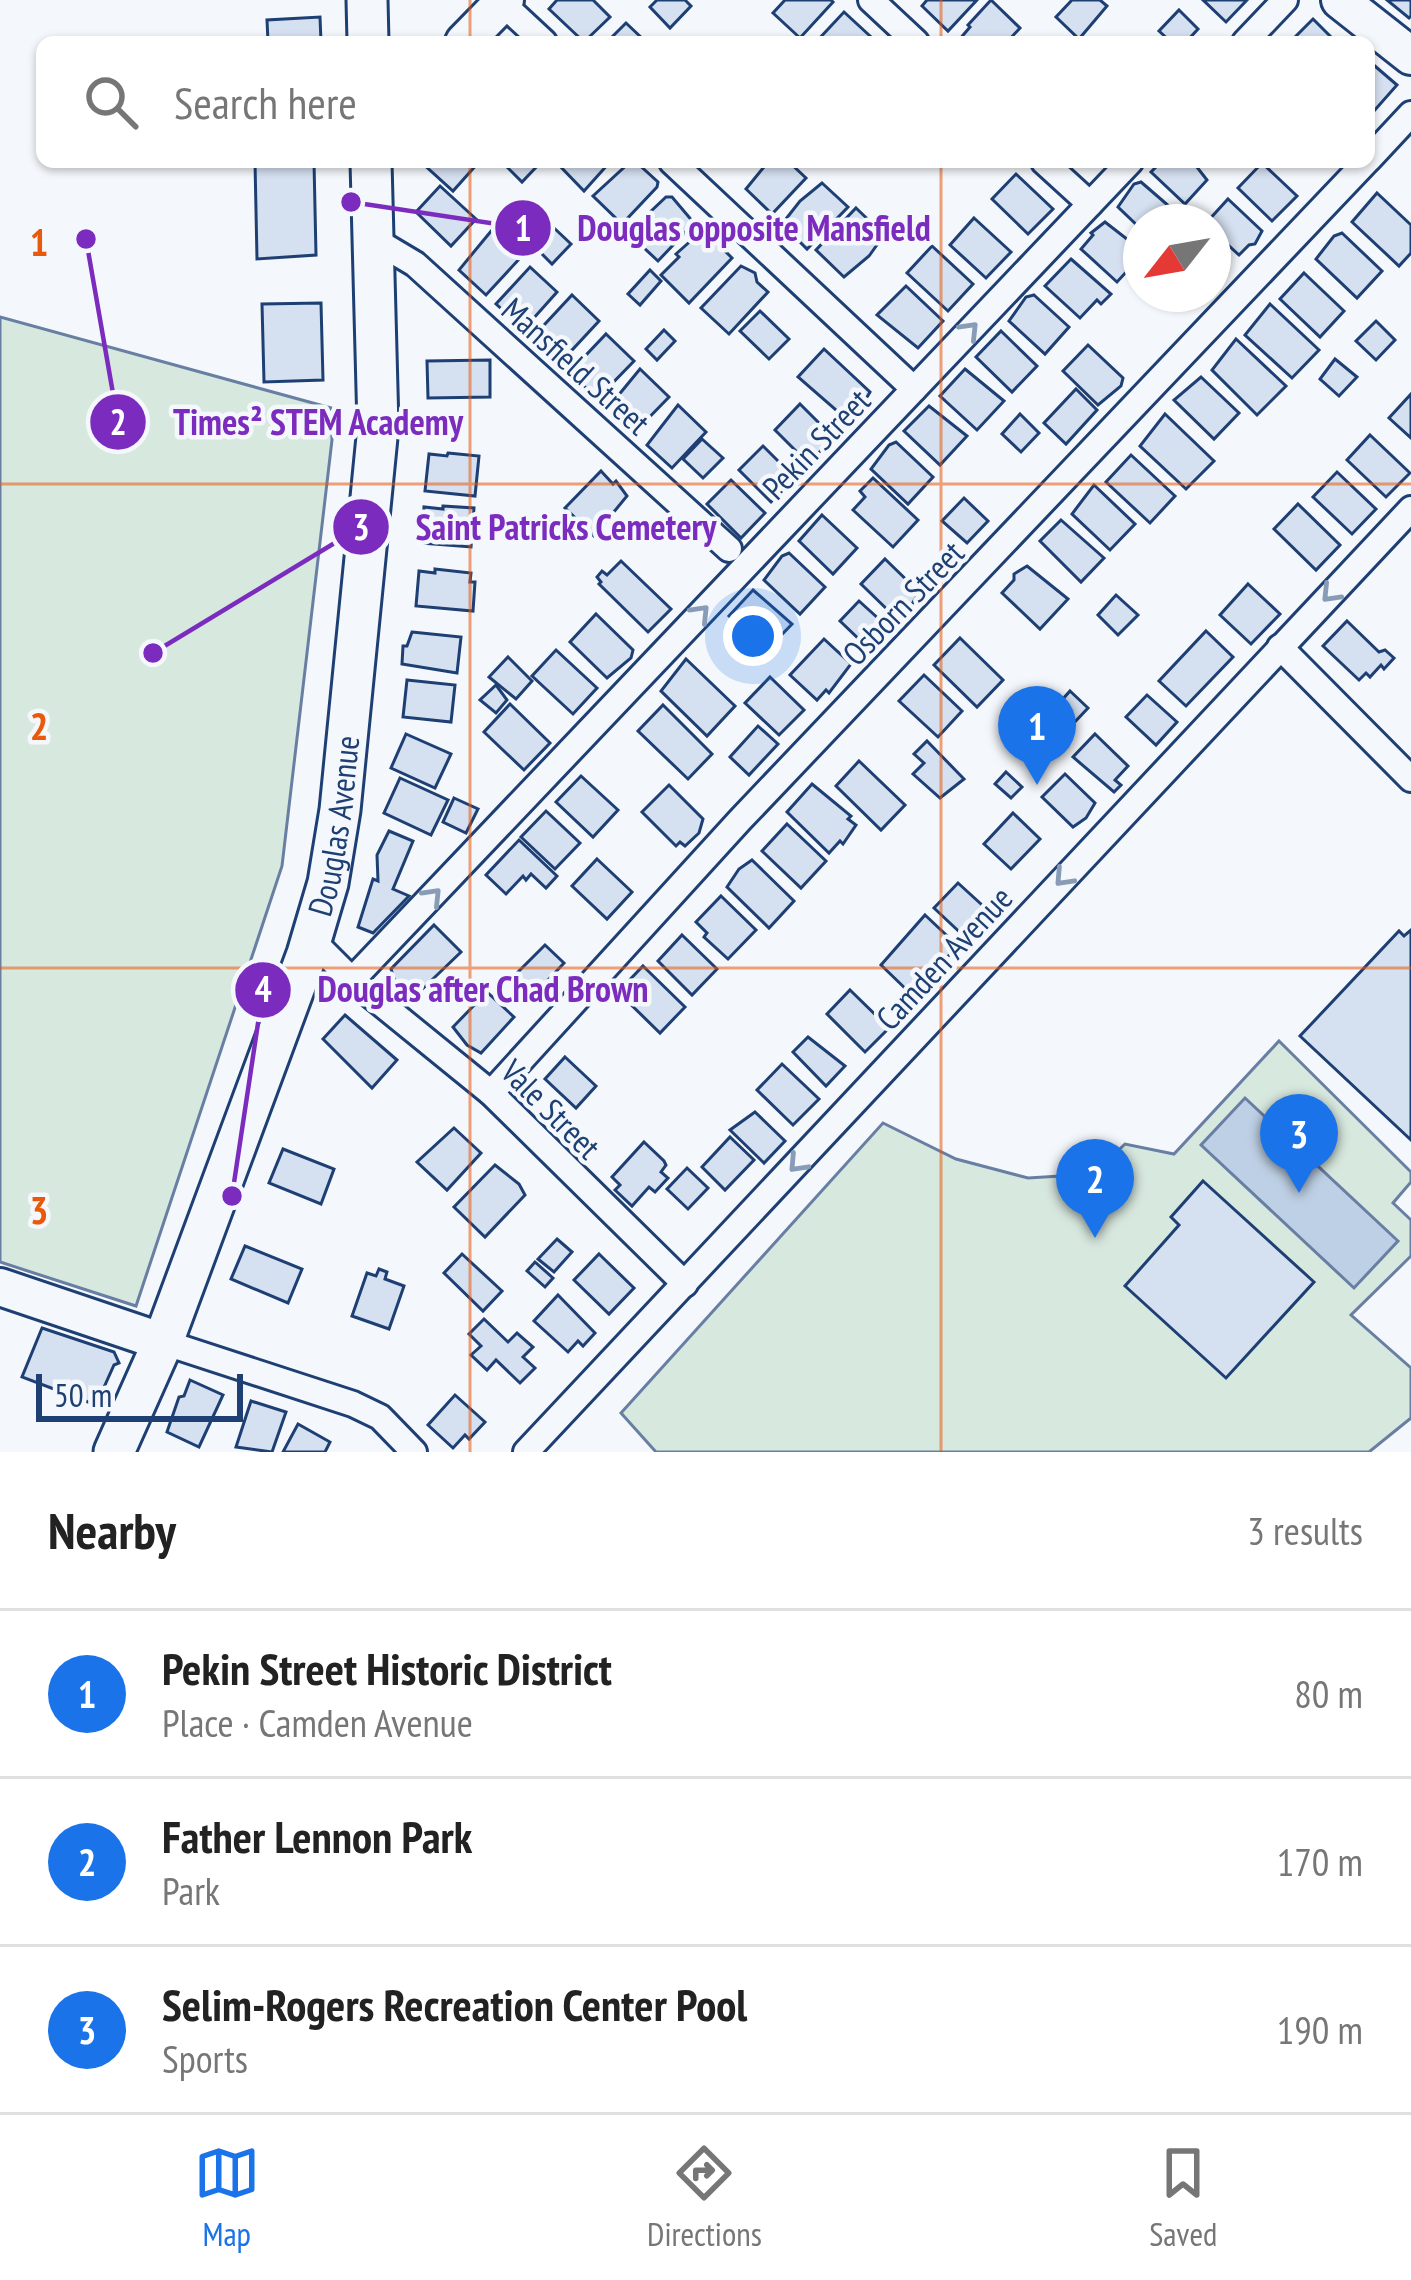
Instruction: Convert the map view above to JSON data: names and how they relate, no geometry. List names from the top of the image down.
{
  "streets": {
    "main road": ["Douglas Avenue"],
    "street": [
      "Mansfield Street",
      "Pekin Street",
      "Osborn Street",
      "Camden Avenue",
      "Vale Street"
    ]
  },
  "crossings": [
    ["Mansfield Street", "Douglas Avenue"],
    ["Pekin Street", "Vale Street"],
    ["Osborn Street", "Vale Street"],
    ["Douglas Avenue", "Vale Street"],
    ["Camden Avenue", "Vale Street"]
  ],
  "one_way": ["Pekin Street", "Camden Avenue"],
  "places": [
    "Douglas opposite Mansfield",
    "Times² STEM Academy",
    "Saint Patricks Cemetery",
    "Douglas after Chad Brown"
  ],
  "scale_bar": "50 m",
  "north": "bottom left",
  "page": {
    "search": "Search here",
    "pins": ["1", "3", "2"],
    "scale": "50 m",
    "heading": ["Nearby", "3 results"],
    "list": [
      {
        "mark": "1",
        "name": "Pekin Street Historic District",
        "note": "Place · Camden Avenue",
        "value": "80 m"
      },
      {
        "mark": "2",
        "name": "Father Lennon Park",
        "note": "Park",
        "value": "170 m"
      },
      {
        "mark": "3",
        "name": "Selim-Rogers Recreation Center Pool",
        "note": "Sports",
        "value": "190 m"
      }
    ],
    "nav": ["Map", "Directions", "Saved"]
  },
  "grid": {
    "rows": ["1", "2", "3"]
  }
}
